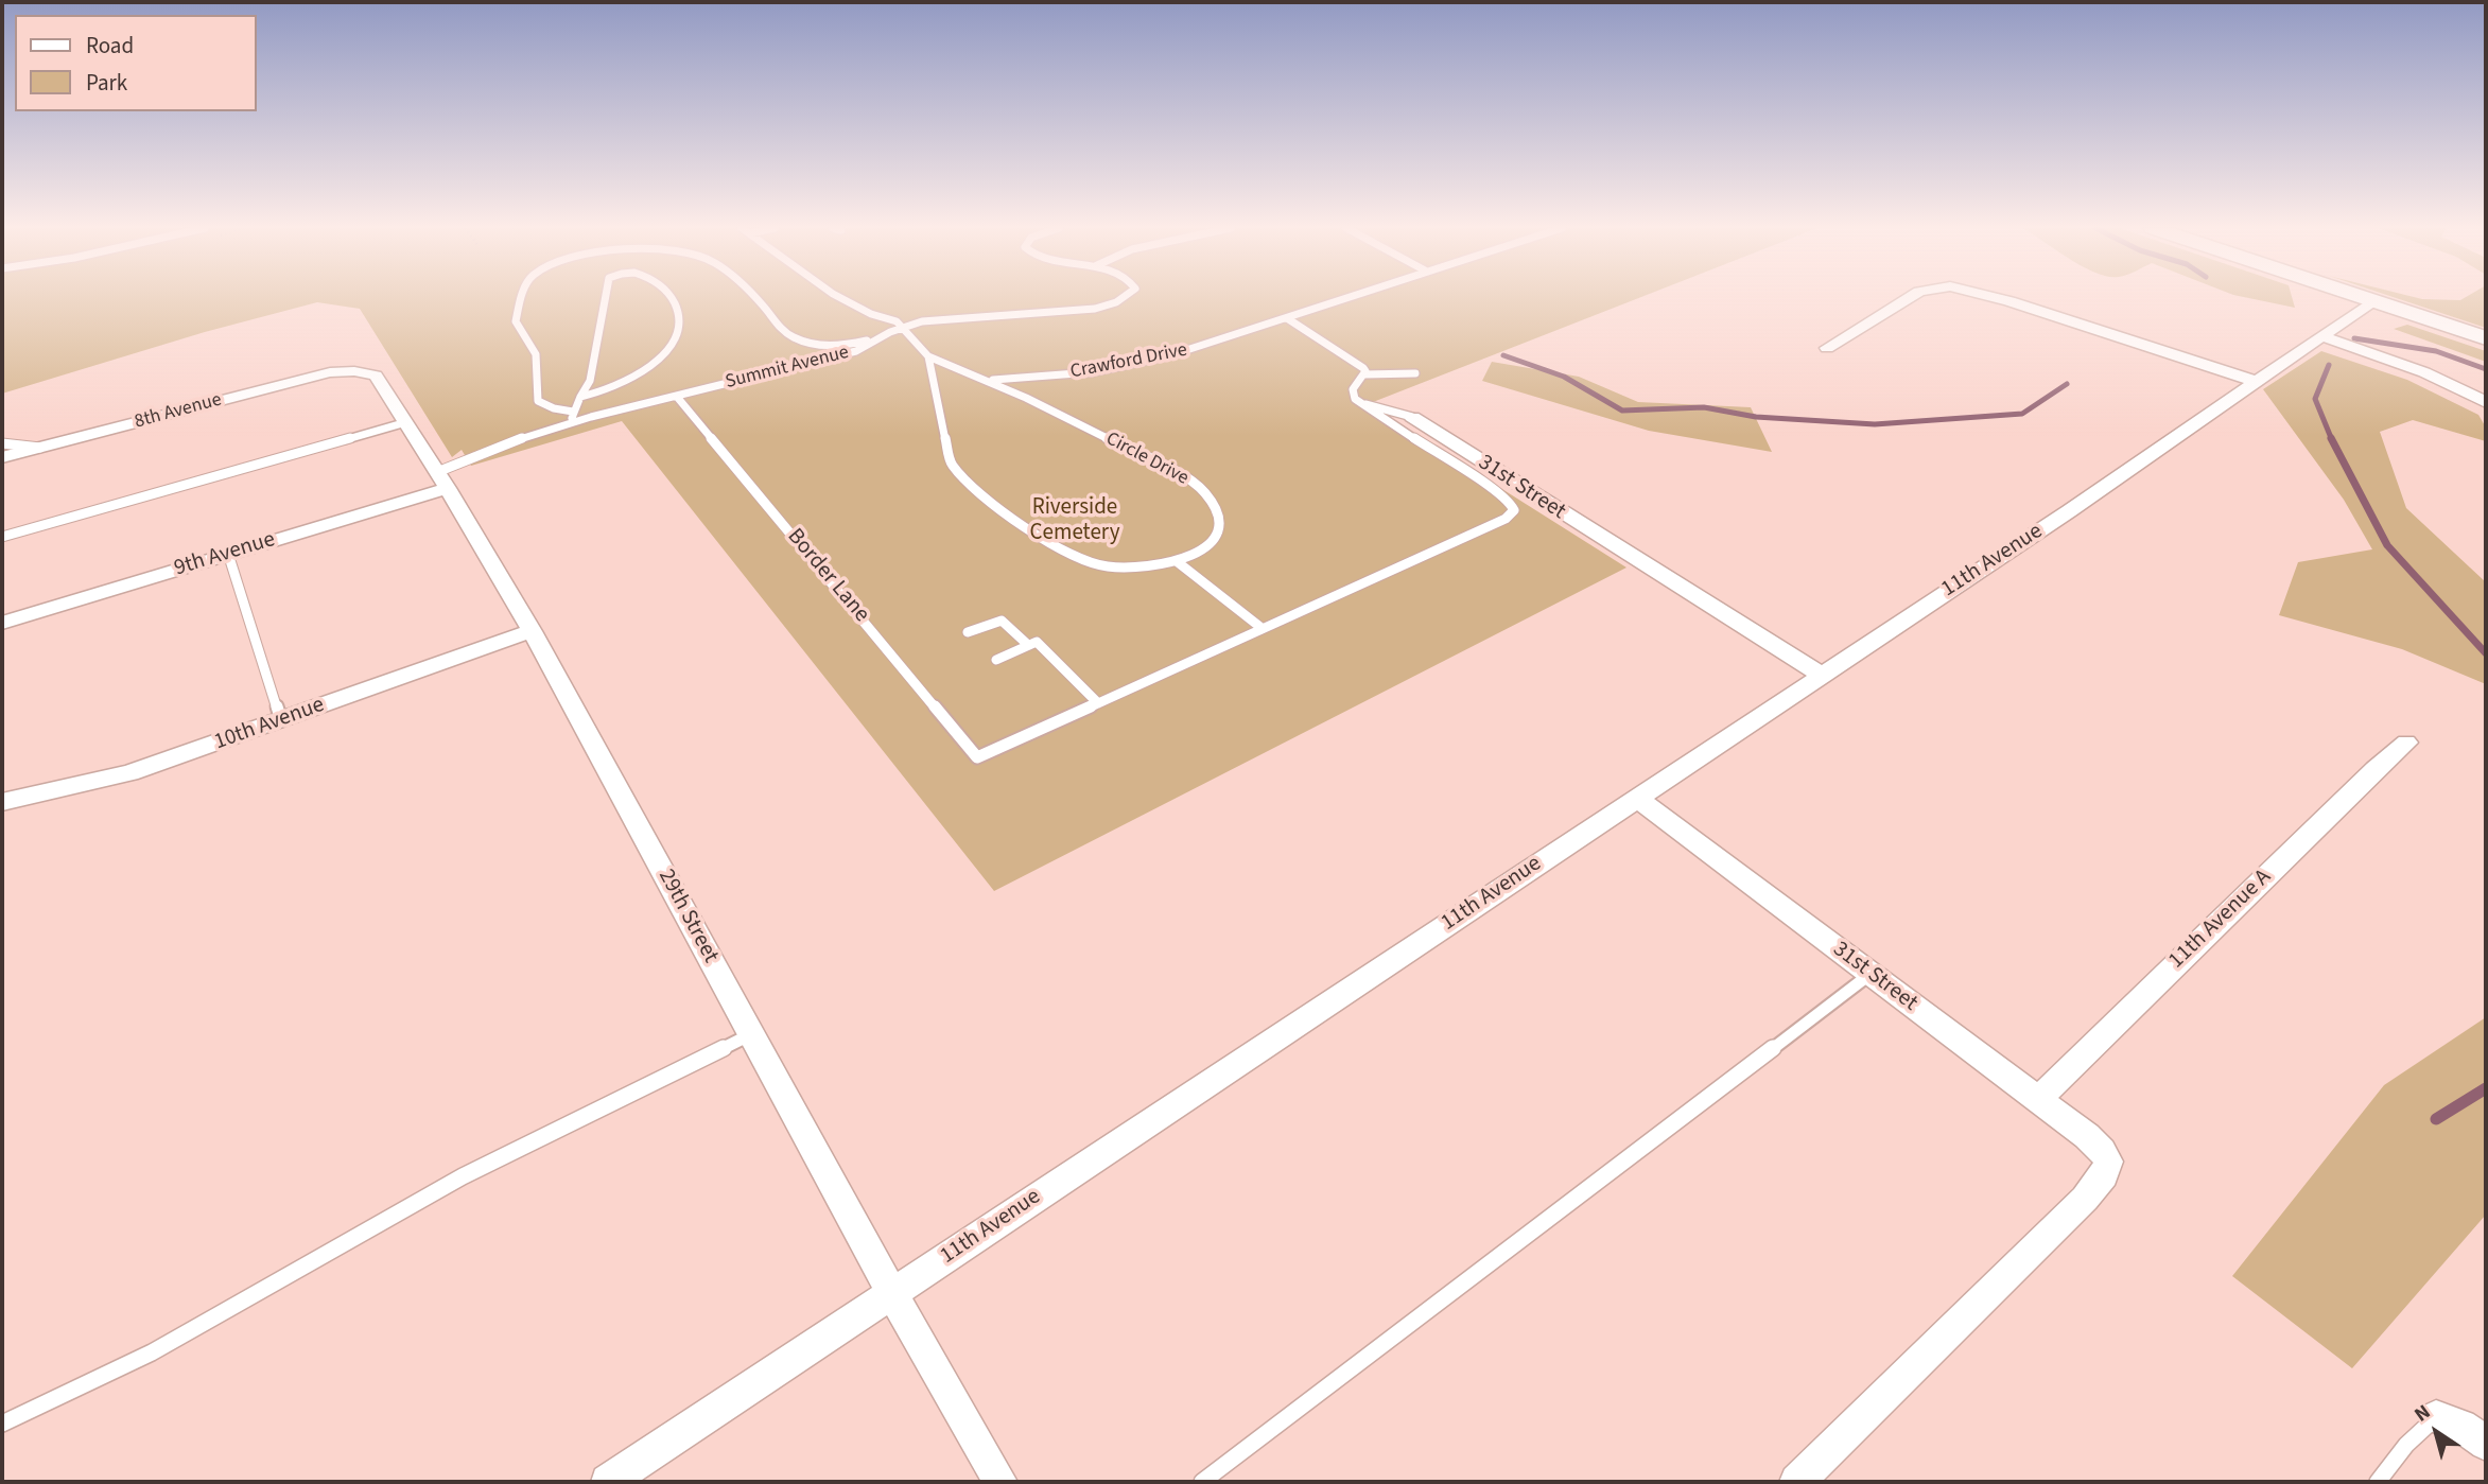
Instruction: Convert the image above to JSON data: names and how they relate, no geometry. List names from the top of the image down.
{
  "streets": {
    "street": [
      "8th Avenue",
      "31st Street",
      "9th Avenue",
      "11th Avenue",
      "10th Avenue",
      "29th Street",
      "11th Avenue A"
    ],
    "lane": [
      "Crawford Drive",
      "Summit Avenue",
      "Circle Drive",
      "Border Lane"
    ]
  },
  "crossings": [
    ["Crawford Drive", "Circle Drive"],
    ["Summit Avenue", "9th Avenue"],
    ["Summit Avenue", "Border Lane"],
    ["Summit Avenue", "29th Street"],
    ["8th Avenue", "29th Street"],
    ["31st Street", "11th Avenue"],
    ["31st Street", "11th Avenue A"],
    ["9th Avenue", "29th Street"],
    ["11th Avenue", "29th Street"],
    ["10th Avenue", "29th Street"]
  ],
  "parks": ["Riverside Cemetery"],
  "legend": ["Road", "Park"],
  "north": "top left"
}
